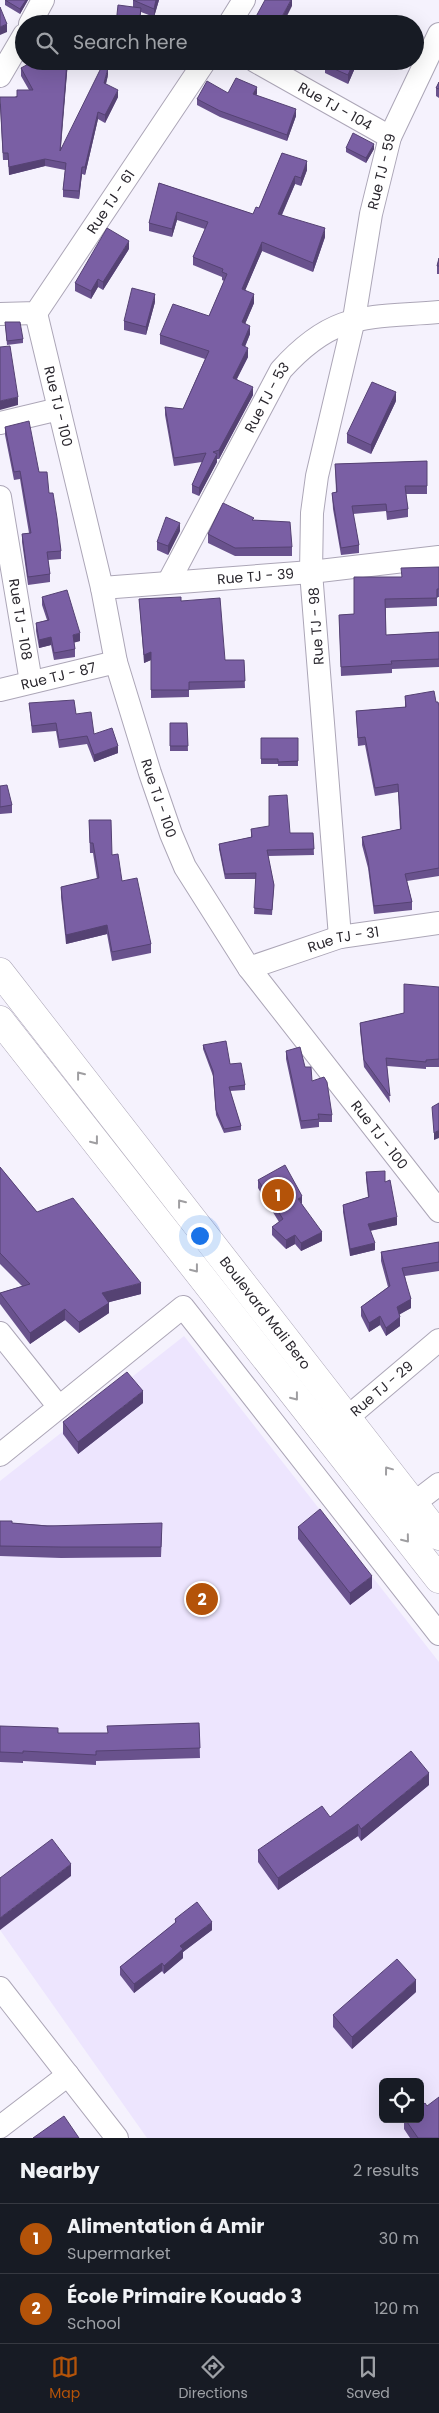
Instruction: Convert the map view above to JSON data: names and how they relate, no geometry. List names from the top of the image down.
{
  "streets": {
    "main road": ["Boulevard Mali Bero"],
    "street": [
      "Rue TJ - 104",
      "Rue TJ - 59",
      "Rue TJ - 61",
      "Rue TJ - 53",
      "Rue TJ - 100",
      "Rue TJ - 39",
      "Rue TJ - 108",
      "Rue TJ - 98",
      "Rue TJ - 87",
      "Rue TJ - 31",
      "Rue TJ - 29"
    ]
  },
  "crossings": [
    ["Rue TJ - 104", "Rue TJ - 59"],
    ["Rue TJ - 59", "Rue TJ - 53"],
    ["Rue TJ - 59", "Rue TJ - 98"],
    ["Rue TJ - 61", "Rue TJ - 100"],
    ["Rue TJ - 53", "Rue TJ - 39"],
    ["Rue TJ - 53", "Rue TJ - 98"],
    ["Rue TJ - 100", "Rue TJ - 39"],
    ["Rue TJ - 100", "Rue TJ - 87"],
    ["Rue TJ - 100", "Rue TJ - 31"],
    ["Rue TJ - 39", "Rue TJ - 98"],
    ["Rue TJ - 108", "Rue TJ - 87"],
    ["Rue TJ - 98", "Rue TJ - 31"],
    ["Boulevard Mali Bero", "Rue TJ - 29"]
  ],
  "page": {
    "search": "Search here",
    "pins": ["1", "2"],
    "heading": ["Nearby", "2 results"],
    "list": [
      {
        "mark": "1",
        "name": "Alimentation á Amir",
        "note": "Supermarket",
        "value": "30 m"
      },
      {
        "mark": "2",
        "name": "École Primaire Kouado 3",
        "note": "School",
        "value": "120 m"
      }
    ],
    "nav": ["Map", "Directions", "Saved"]
  }
}
